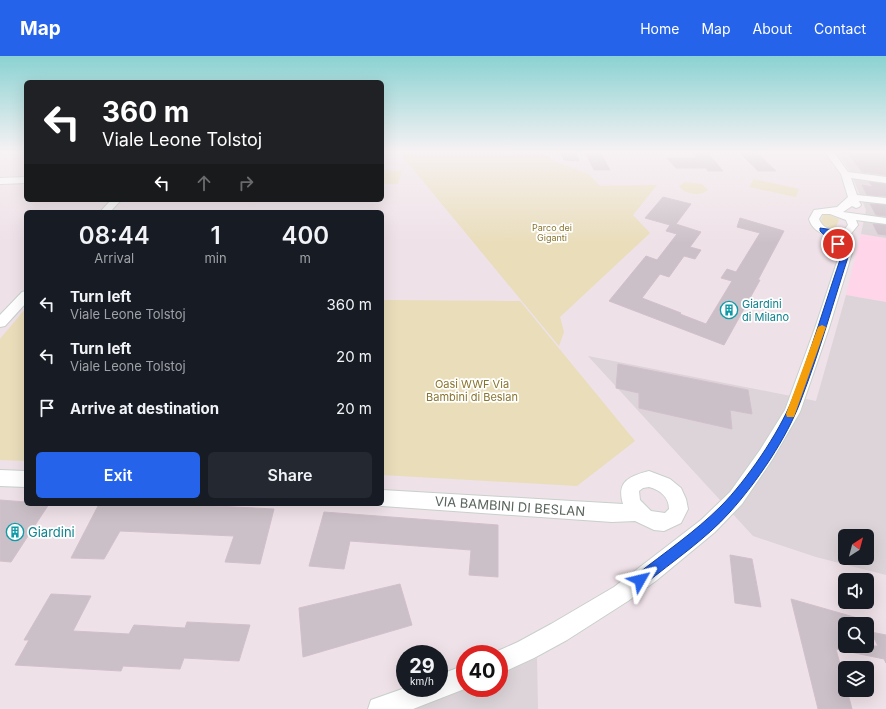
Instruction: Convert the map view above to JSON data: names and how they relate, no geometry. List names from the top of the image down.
{
  "streets": {
    "street": ["VIA BAMBINI DI BESLAN"]
  },
  "parks": ["Parco dei Giganti", "Oasi WWF Via Bambini di Beslan"],
  "places": {
    "building": ["Giardini di Milano", "Giardini"]
  },
  "north": "top right",
  "page": {
    "header": "Map",
    "nav": [
      "Home",
      "Map",
      "About",
      "Contact"
    ],
    "turn": ["360 m", "Viale Leone Tolstoj"],
    "eta": [
      "08:44",
      "Arrival",
      "1",
      "min",
      "400",
      "m"
    ],
    "list": [
      {
        "name": "Turn left",
        "note": "Viale Leone Tolstoj",
        "value": "360 m"
      },
      {
        "name": "Turn left",
        "note": "Viale Leone Tolstoj",
        "value": "20 m"
      },
      {
        "name": "Arrive at destination",
        "value": "20 m"
      }
    ],
    "buttons": ["Exit", "Share"],
    "speed": "29 km/h",
    "limit": "40"
  }
}
